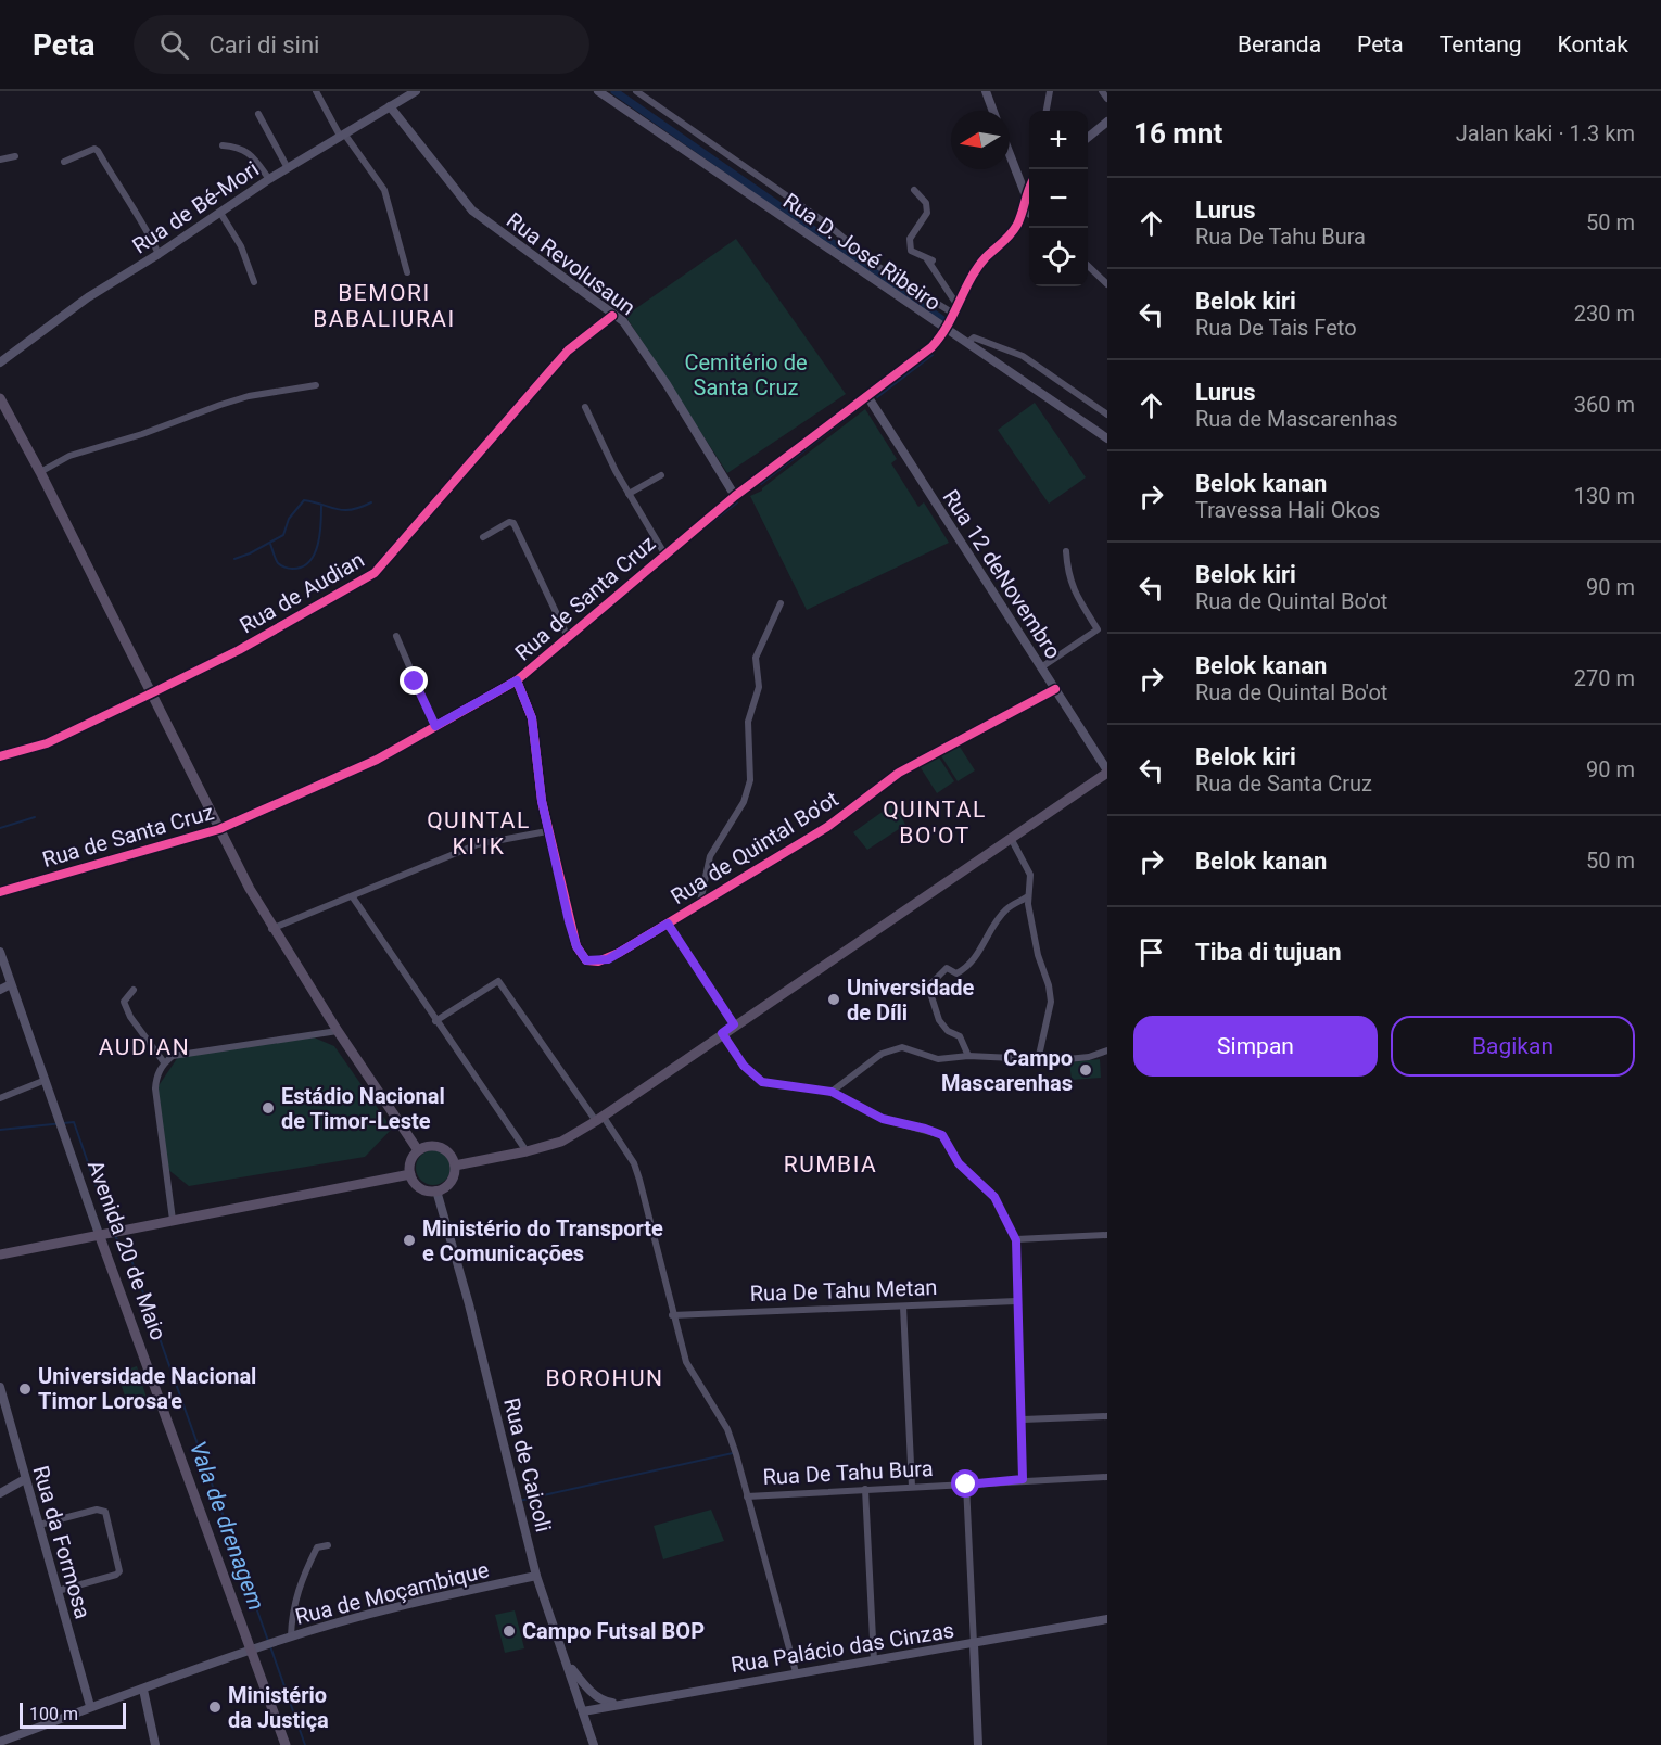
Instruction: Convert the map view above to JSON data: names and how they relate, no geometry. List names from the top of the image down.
{
  "streets": {
    "main road": ["Avenida 20 de Maio"],
    "street": [
      "Rua de Bé-Mori",
      "Rua D. José Ribeiro",
      "Rua Revolusaun",
      "Rua 12 deNovembro",
      "Rua de Audian",
      "Rua de Santa Cruz",
      "Rua de Quintal Bo'ot",
      "Rua De Tahu Metan",
      "Rua de Caicoli",
      "Rua De Tahu Bura",
      "Rua da Formosa",
      "Rua de Moçambique",
      "Rua Palácio das Cinzas"
    ]
  },
  "crossings": [
    ["Rua de Bé-Mori", "Rua Revolusaun"],
    ["Rua D. José Ribeiro", "Rua de Santa Cruz"],
    ["Rua Revolusaun", "Rua de Audian"],
    ["Rua Revolusaun", "Rua de Santa Cruz"],
    ["Rua 12 deNovembro", "Rua de Santa Cruz"],
    ["Rua 12 deNovembro", "Rua de Quintal Bo'ot"],
    ["Rua de Santa Cruz", "Rua de Quintal Bo'ot"],
    ["Avenida 20 de Maio", "Rua de Moçambique"],
    ["Rua de Caicoli", "Rua de Moçambique"],
    ["Rua de Caicoli", "Rua Palácio das Cinzas"],
    ["Rua da Formosa", "Rua de Moçambique"]
  ],
  "districts": [
    "BEMORI BABALIURAI",
    "QUINTAL BO'OT",
    "QUINTAL KI'IK",
    "AUDIAN",
    "RUMBIA",
    "BOROHUN"
  ],
  "water": ["Vala de drenagem"],
  "parks": ["Cemitério de Santa Cruz"],
  "places": [
    "Universidade de Díli",
    "Campo Mascarenhas",
    "Estádio Nacional de Timor-Leste",
    "Ministério do Transporte e Comunicações",
    "Universidade Nacional Timor Lorosa'e",
    "Campo Futsal BOP",
    "Ministério da Justiça"
  ],
  "scale_bar": "100 m",
  "north": "left",
  "page": {
    "header": "Peta",
    "search": "Cari di sini",
    "nav": [
      "Beranda",
      "Peta",
      "Tentang",
      "Kontak"
    ],
    "heading": ["16 mnt", "Jalan kaki · 1.3 km"],
    "map_buttons": ["+", "−"],
    "list": [
      ["Lurus", "Rua De Tahu Bura", "50 m"],
      ["Belok kiri", "Rua De Tais Feto", "230 m"],
      ["Lurus", "Rua de Mascarenhas", "360 m"],
      ["Belok kanan", "Travessa Hali Okos", "130 m"],
      ["Belok kiri", "Rua de Quintal Bo'ot", "90 m"],
      ["Belok kanan", "Rua de Quintal Bo'ot", "270 m"],
      ["Belok kiri", "Rua de Santa Cruz", "90 m"],
      ["Belok kanan", "50 m"],
      "Tiba di tujuan"
    ],
    "buttons": ["Simpan", "Bagikan"],
    "scale": "100 m"
  }
}
